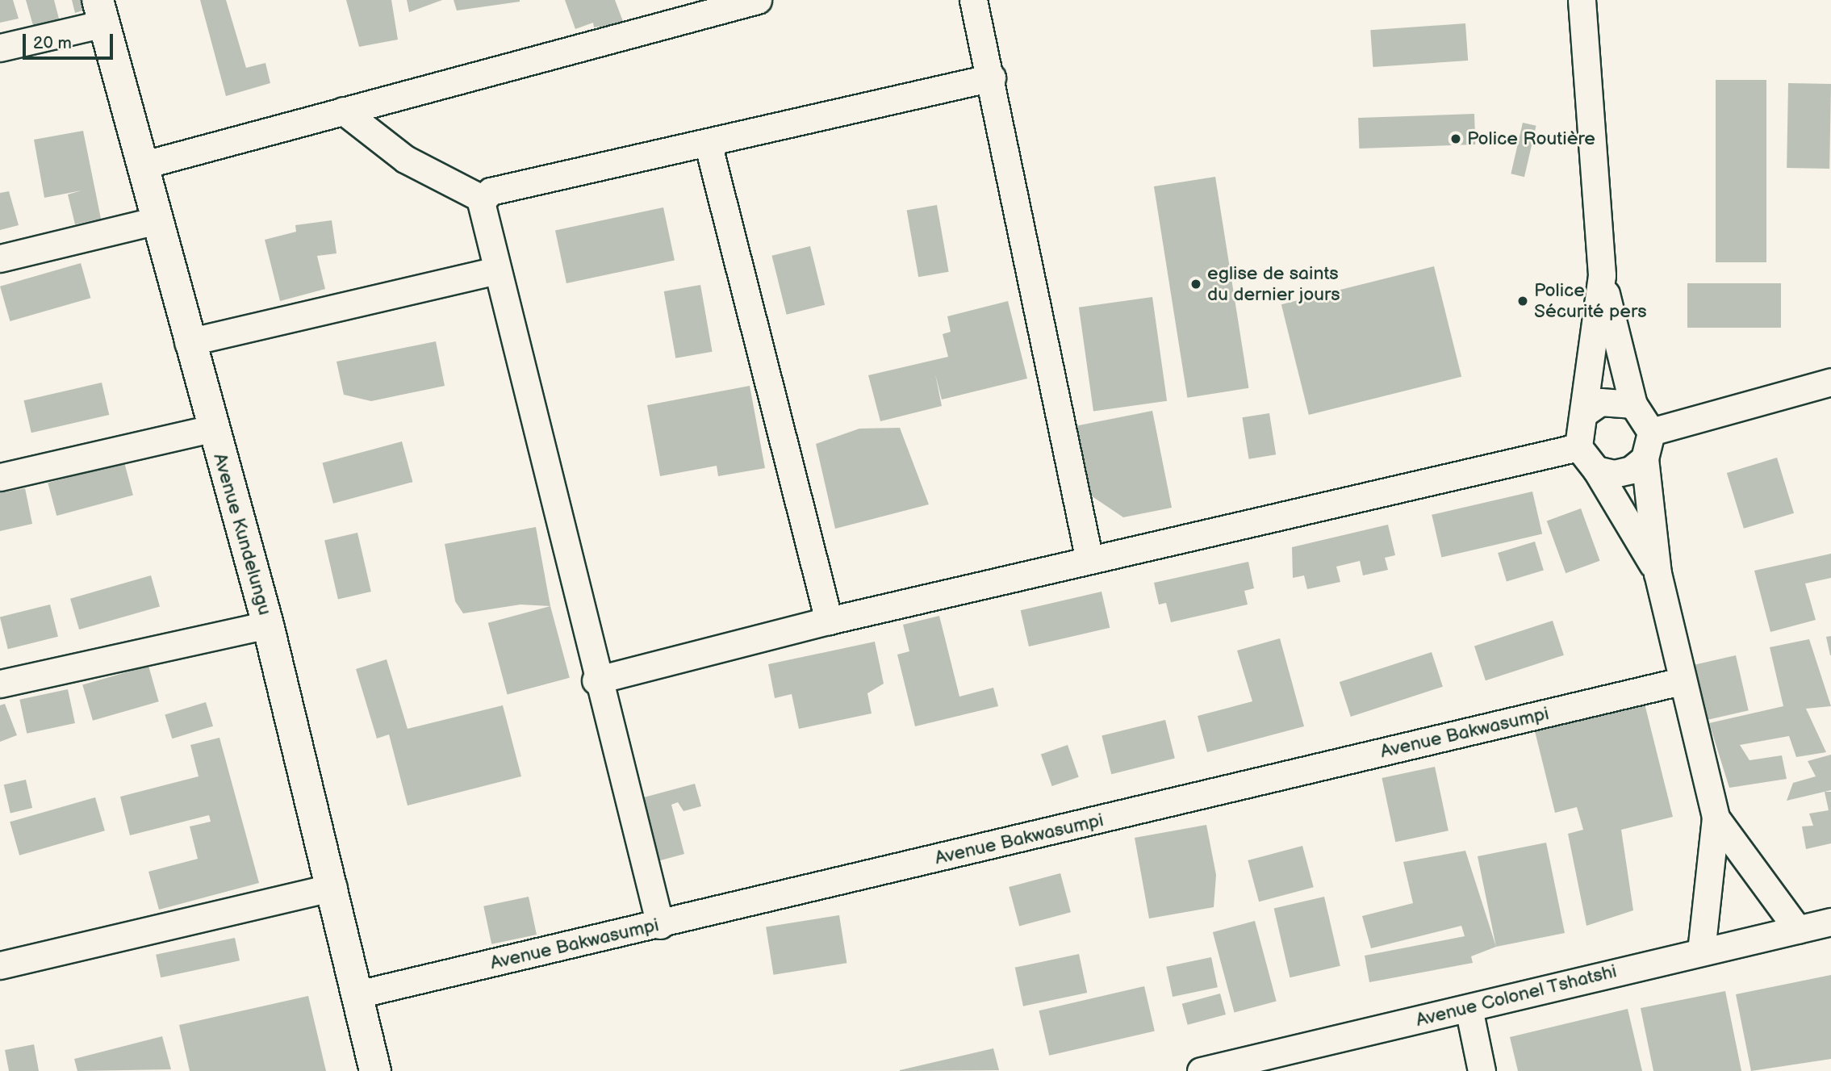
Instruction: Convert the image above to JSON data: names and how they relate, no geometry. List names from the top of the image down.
{
  "streets": {
    "street": ["Avenue Kundelungu", "Avenue Bakwasumpi", "Avenue Colonel Tshatshi"]
  },
  "crossings": [
    ["Avenue Kundelungu", "Avenue Bakwasumpi"]
  ],
  "places": ["Police Routière", "eglise de saints du dernier jours", "Police Sécurité pers"],
  "scale_bar": "20 m"
}
